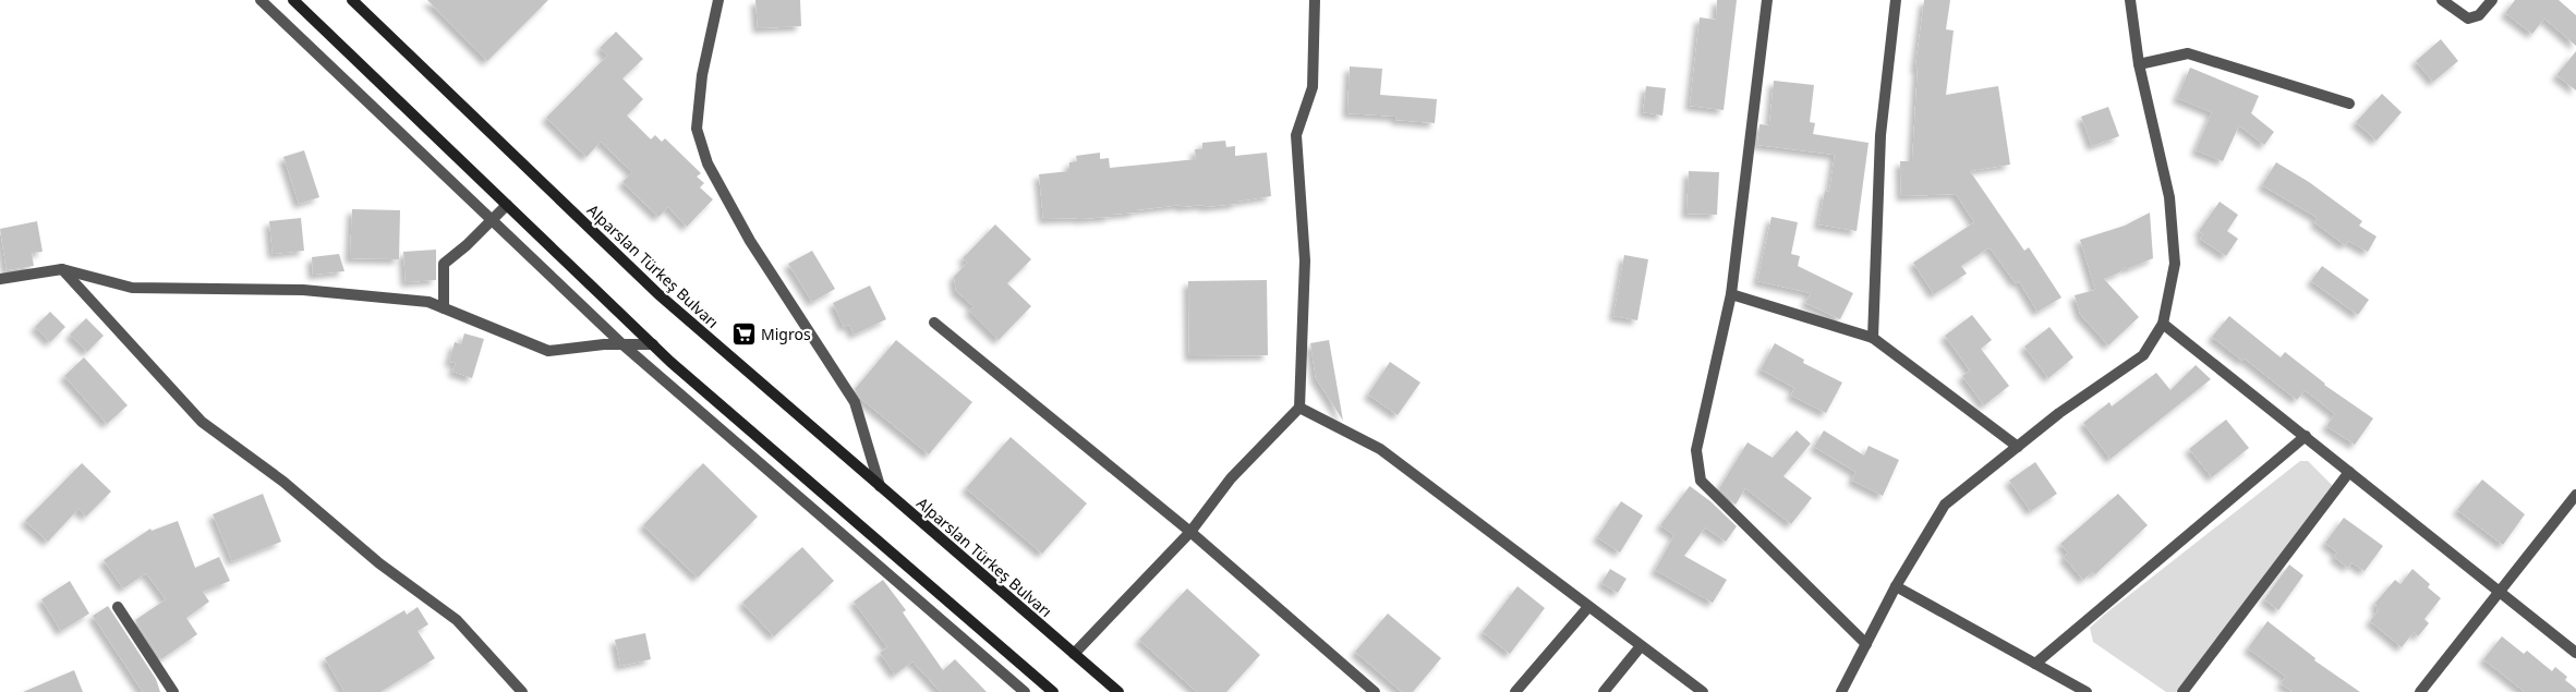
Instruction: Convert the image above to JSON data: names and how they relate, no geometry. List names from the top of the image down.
{
  "streets": {
    "main road": ["Alparslan Türkeş Bulvarı"]
  },
  "places": {
    "supermarket": ["Migros"]
  }
}
